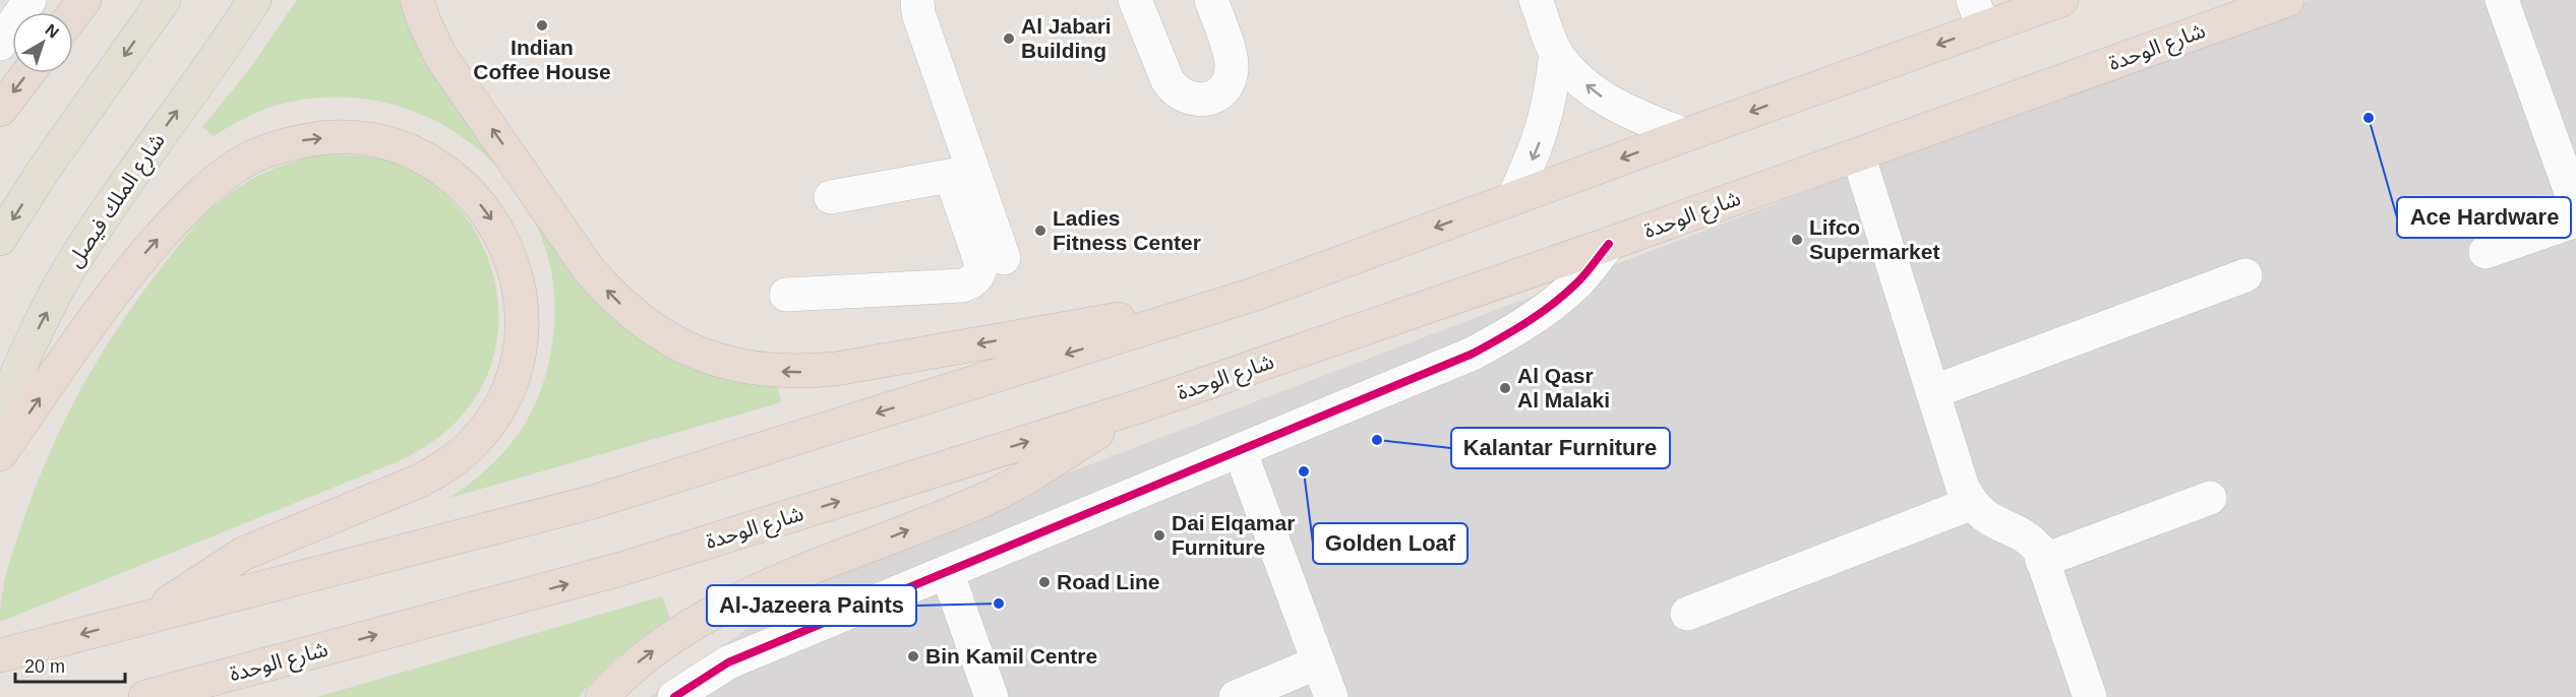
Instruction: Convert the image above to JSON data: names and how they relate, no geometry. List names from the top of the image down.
{
  "streets": {
    "highway": ["شارع الوحدة"],
    "main road": ["شارع الملك فيصل"]
  },
  "places": [
    "Indian Coffee House",
    "Al Jabari Building",
    "Ace Hardware",
    "Ladies Fitness Center",
    "Lifco Supermarket",
    "Al Qasr Al Malaki",
    "Kalantar Furniture",
    "Golden Loaf",
    "Dai Elqamar Furniture",
    "Road Line",
    "Al-Jazeera Paints",
    "Bin Kamil Centre"
  ],
  "scale_bar": "20 m",
  "north": "top right"
}
